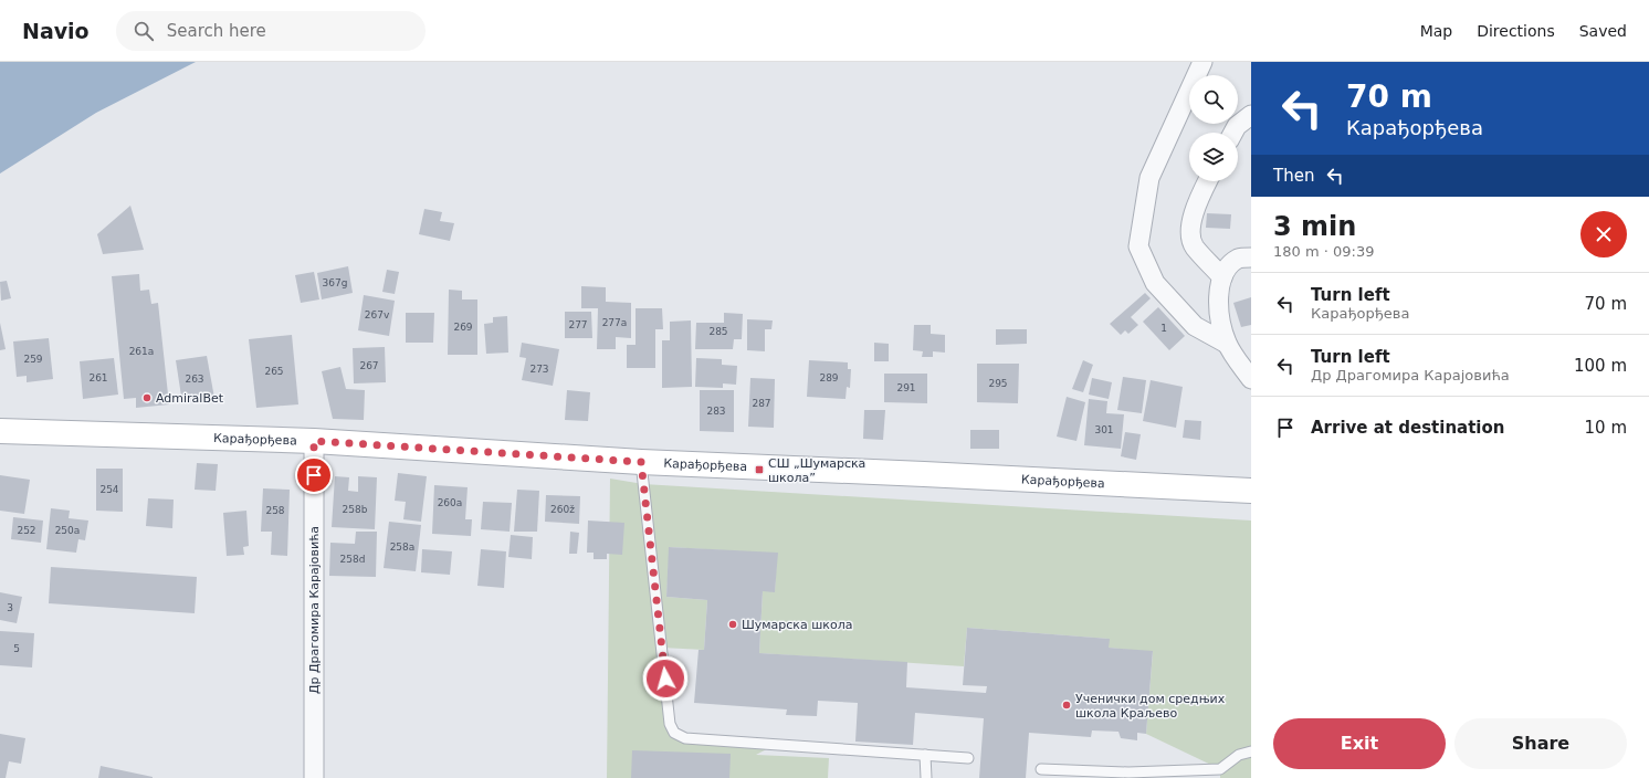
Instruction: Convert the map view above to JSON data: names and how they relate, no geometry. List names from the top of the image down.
{
  "streets": {
    "street": ["Карађорђева", "Др Драгомира Карајовића"]
  },
  "crossings": [
    ["Карађорђева", "Др Драгомира Карајовића"]
  ],
  "places": {
    "other": ["AdmiralBet", "Шумарска школа", "Ученички дом средњих школа Краљево"],
    "transit": ["СШ „Шумарска школа”"]
  },
  "house_numbers": [
    "367g",
    "267v",
    "277a",
    "277",
    "269",
    "1",
    "285",
    "261a",
    "259",
    "267",
    "273",
    "265",
    "261",
    "289",
    "263",
    "295",
    "291",
    "287",
    "283",
    "301",
    "254",
    "260a",
    "258b",
    "260ž",
    "258",
    "252",
    "250a",
    "258a",
    "258d",
    "3",
    "5"
  ],
  "page": {
    "header": "Navio",
    "search": "Search here",
    "nav": ["Map", "Directions", "Saved"],
    "turn": ["70 m", "Карађорђева"],
    "then": "Then",
    "heading": ["3 min", "180 m · 09:39"],
    "list": [
      {
        "name": "Turn left",
        "note": "Карађорђева",
        "value": "70 m"
      },
      {
        "name": "Turn left",
        "note": "Др Драгомира Карајовића",
        "value": "100 m"
      },
      {
        "name": "Arrive at destination",
        "value": "10 m"
      }
    ],
    "buttons": ["Exit", "Share"]
  }
}
